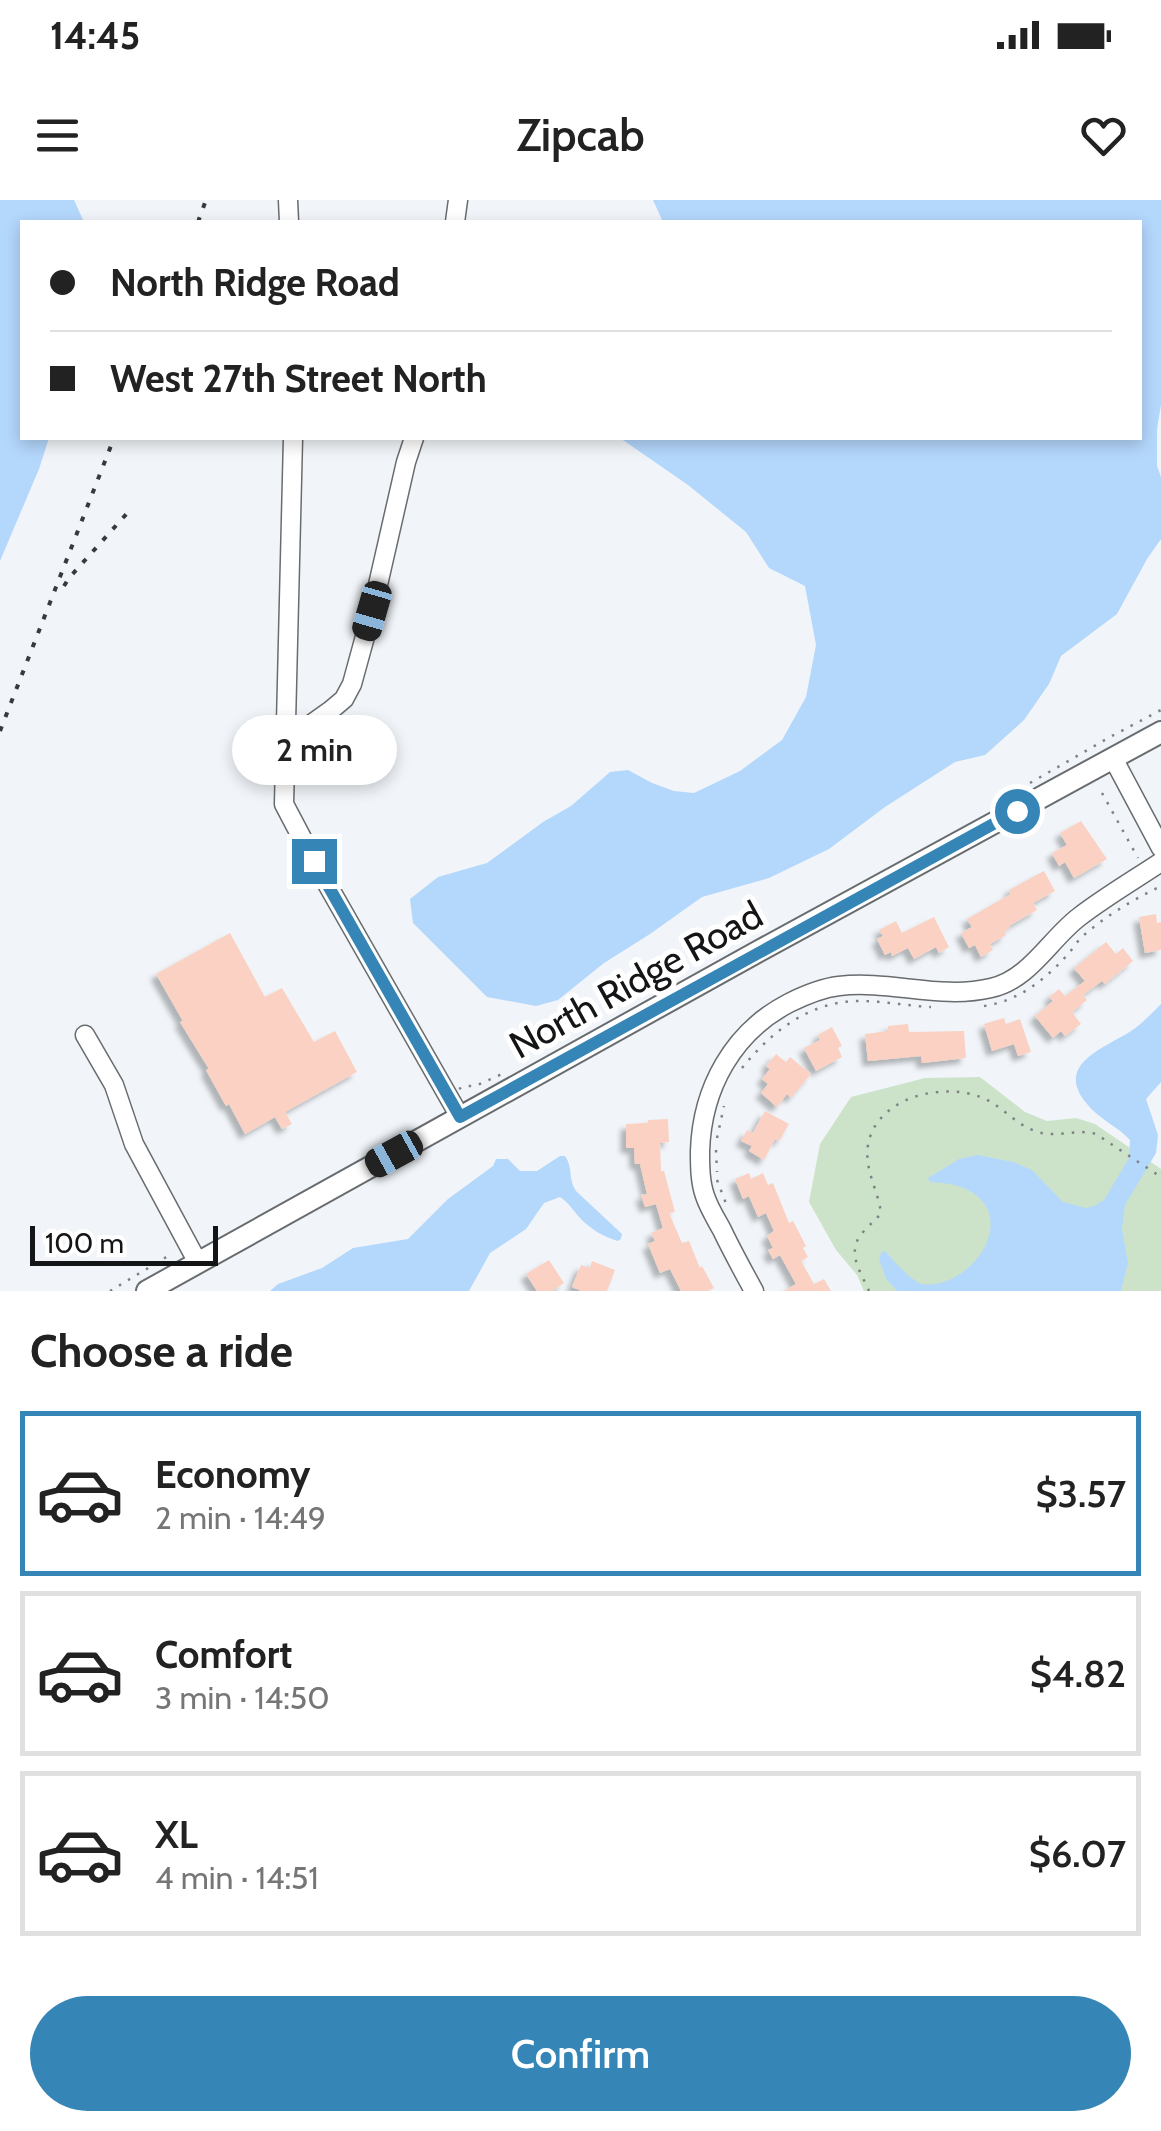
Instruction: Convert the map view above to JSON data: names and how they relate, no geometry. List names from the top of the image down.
{
  "streets": {
    "main road": ["North Ridge Road"]
  },
  "scale_bar": "100 m",
  "page": {
    "status": "14:45",
    "header": "Zipcab",
    "banner": ["North Ridge Road", "West 27th Street North"],
    "bubble": "2 min",
    "scale": "100 m",
    "heading": "Choose a ride",
    "list": [
      {
        "name": "Economy",
        "note": "2 min · 14:49",
        "value": "$3.57"
      },
      {
        "name": "Comfort",
        "note": "3 min · 14:50",
        "value": "$4.82"
      },
      {
        "name": "XL",
        "note": "4 min · 14:51",
        "value": "$6.07"
      }
    ],
    "buttons": "Confirm"
  }
}
